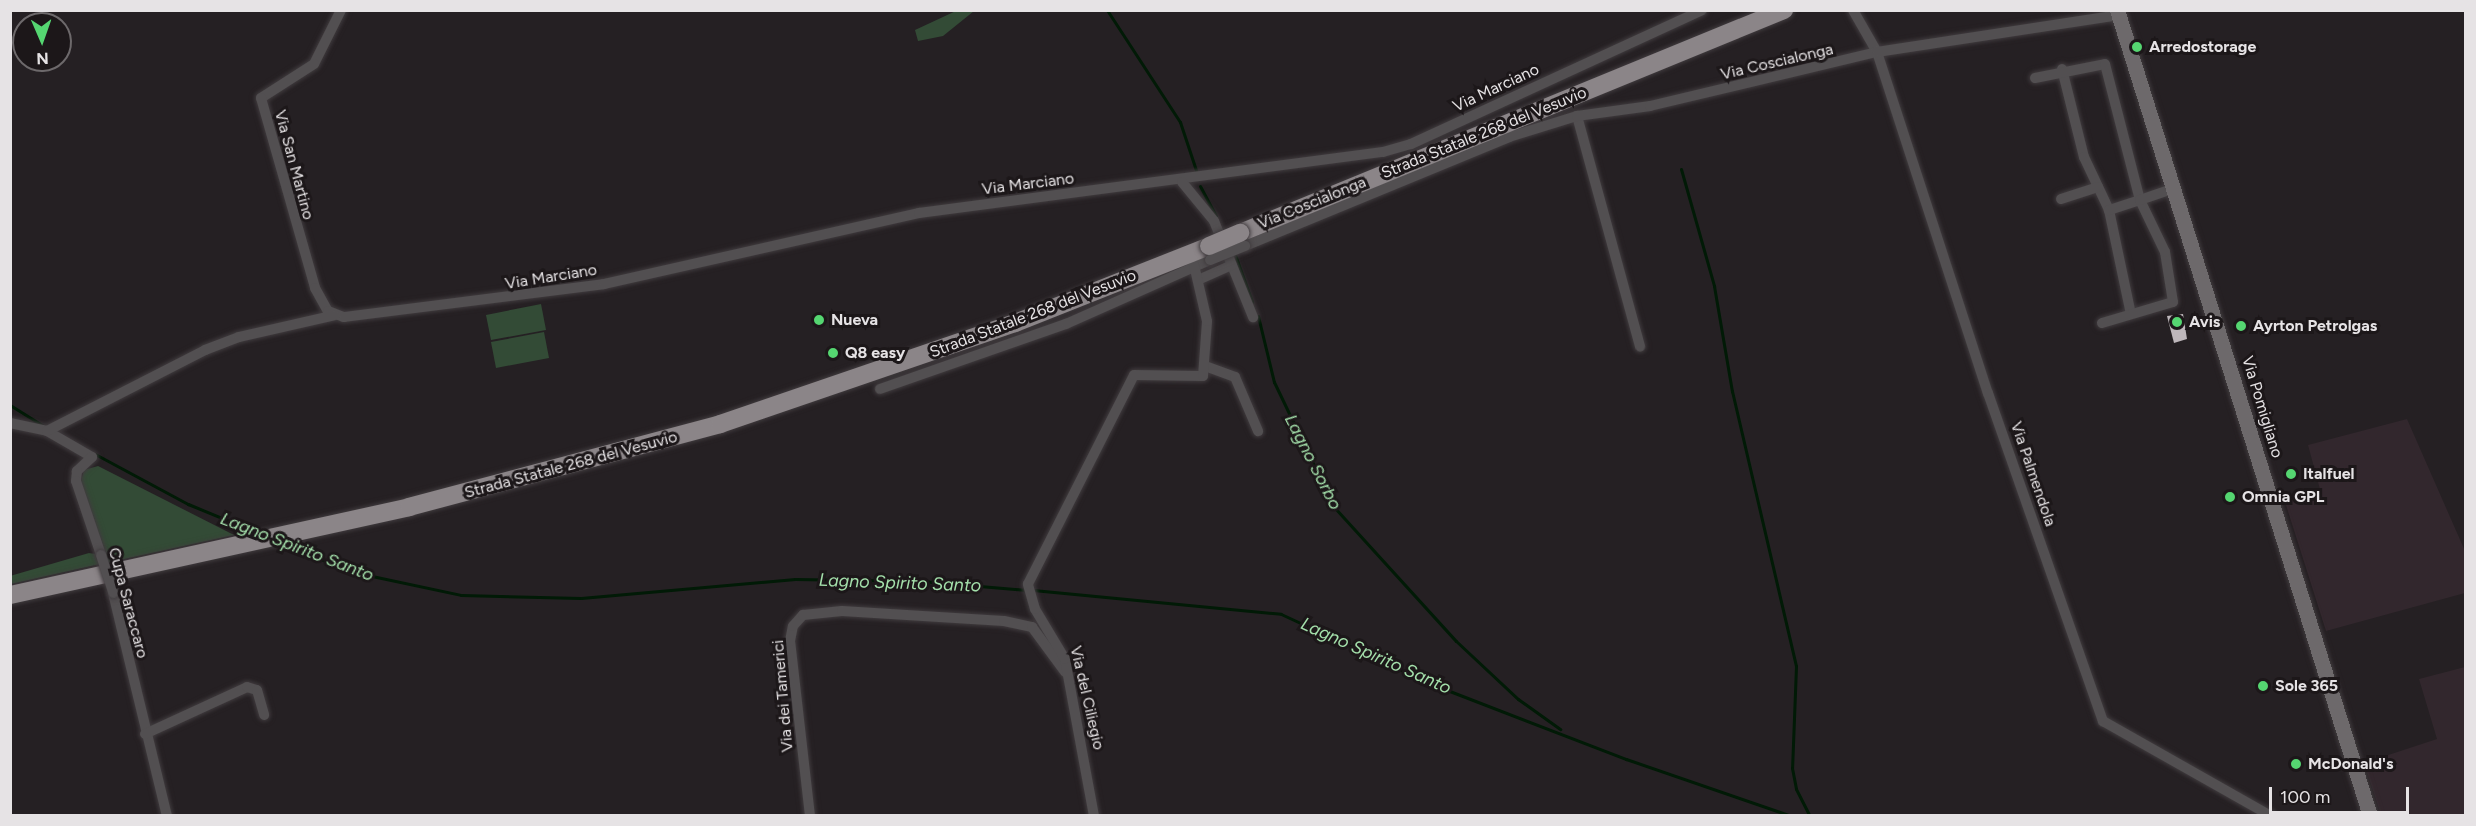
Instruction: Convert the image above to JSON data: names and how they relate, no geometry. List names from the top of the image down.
{
  "streets": {
    "highway": ["Strada Statale 268 del Vesuvio"],
    "main road": ["Via Pomigliano"],
    "street": [
      "Via Coscialonga",
      "Via Marciano",
      "Via San Martino",
      "Via Palmendola",
      "Cupa Saraccaro",
      "Via dei Tamerici",
      "Via del Ciliegio"
    ]
  },
  "crossings": [
    ["Via Coscialonga", "Strada Statale 268 del Vesuvio"],
    ["Via Coscialonga", "Via Pomigliano"],
    ["Via Coscialonga", "Via Palmendola"],
    ["Via Marciano", "Via San Martino"],
    ["Via Marciano", "Cupa Saraccaro"],
    ["Via dei Tamerici", "Via del Ciliegio"]
  ],
  "water": ["Lagno Sorbo", "Lagno Spirito Santo"],
  "places": [
    "Arredostorage",
    "Nueva",
    "Avis",
    "Ayrton Petrolgas",
    "Q8 easy",
    "Italfuel",
    "Omnia GPL",
    "Sole 365",
    "McDonald's"
  ],
  "scale_bar": "100 m",
  "north": "bottom"
}
